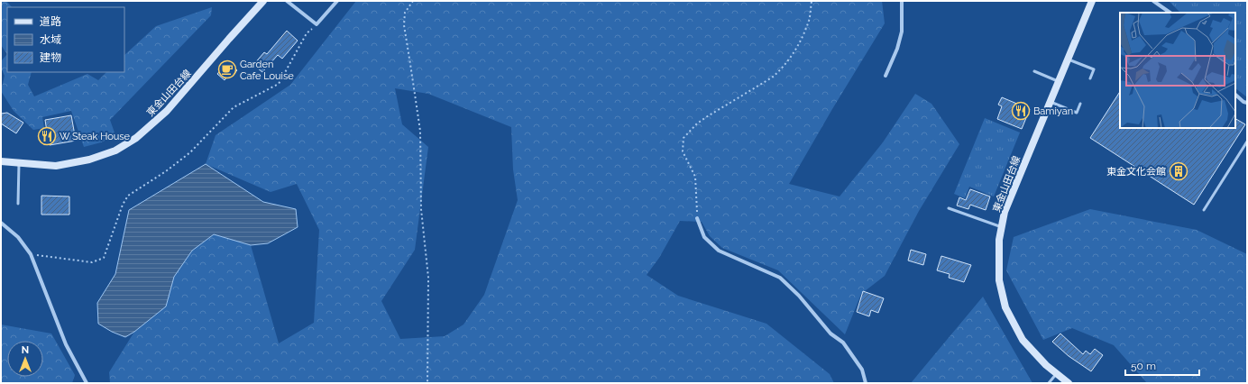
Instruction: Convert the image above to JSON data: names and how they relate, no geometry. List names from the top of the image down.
{
  "streets": {
    "main road": ["東金山田台線"]
  },
  "places": {
    "cafe": ["Garden Cafe Louise"],
    "restaurant": ["Bamiyan", "W Steak House"],
    "building": ["東金文化会館"]
  },
  "legend": ["道路", "水域", "建物"],
  "scale_bar": "50 m",
  "north": "top"
}
